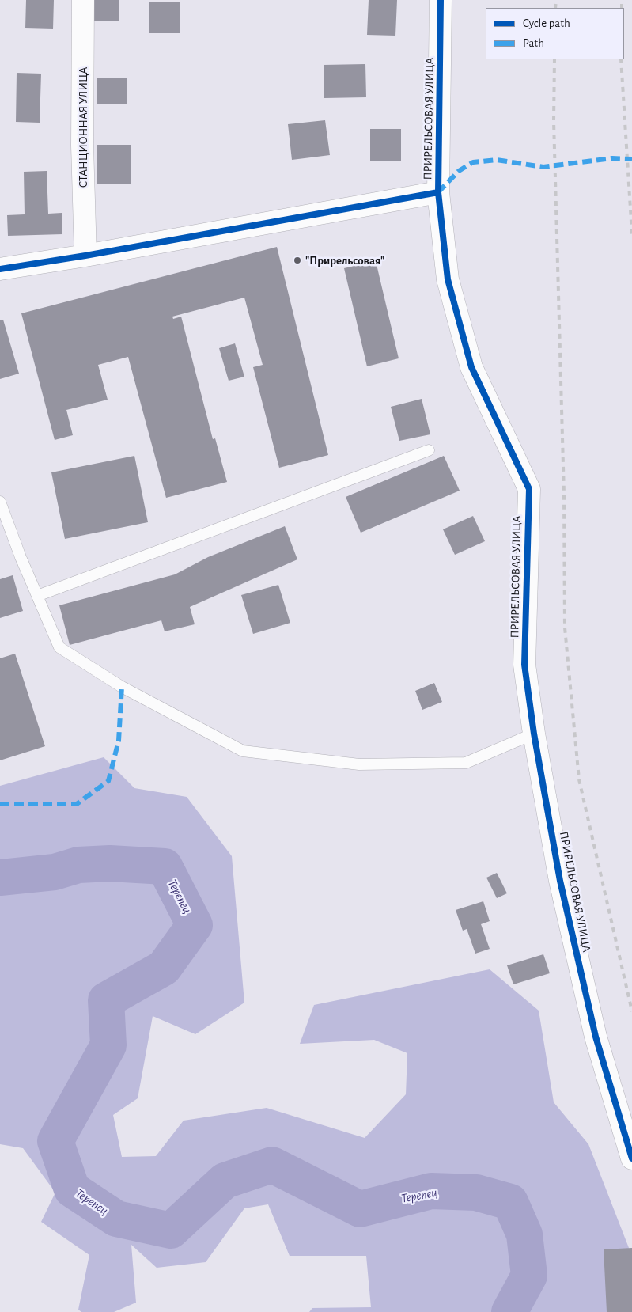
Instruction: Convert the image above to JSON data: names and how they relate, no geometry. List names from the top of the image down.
{
  "streets": {
    "street": ["ПРИРЕЛЬСОВАЯ УЛИЦА", "СТАНЦИОННАЯ УЛИЦА"]
  },
  "water": ["Терепец"],
  "places": ["\"Прирельсовая\""],
  "legend": ["Cycle path", "Path"]
}
